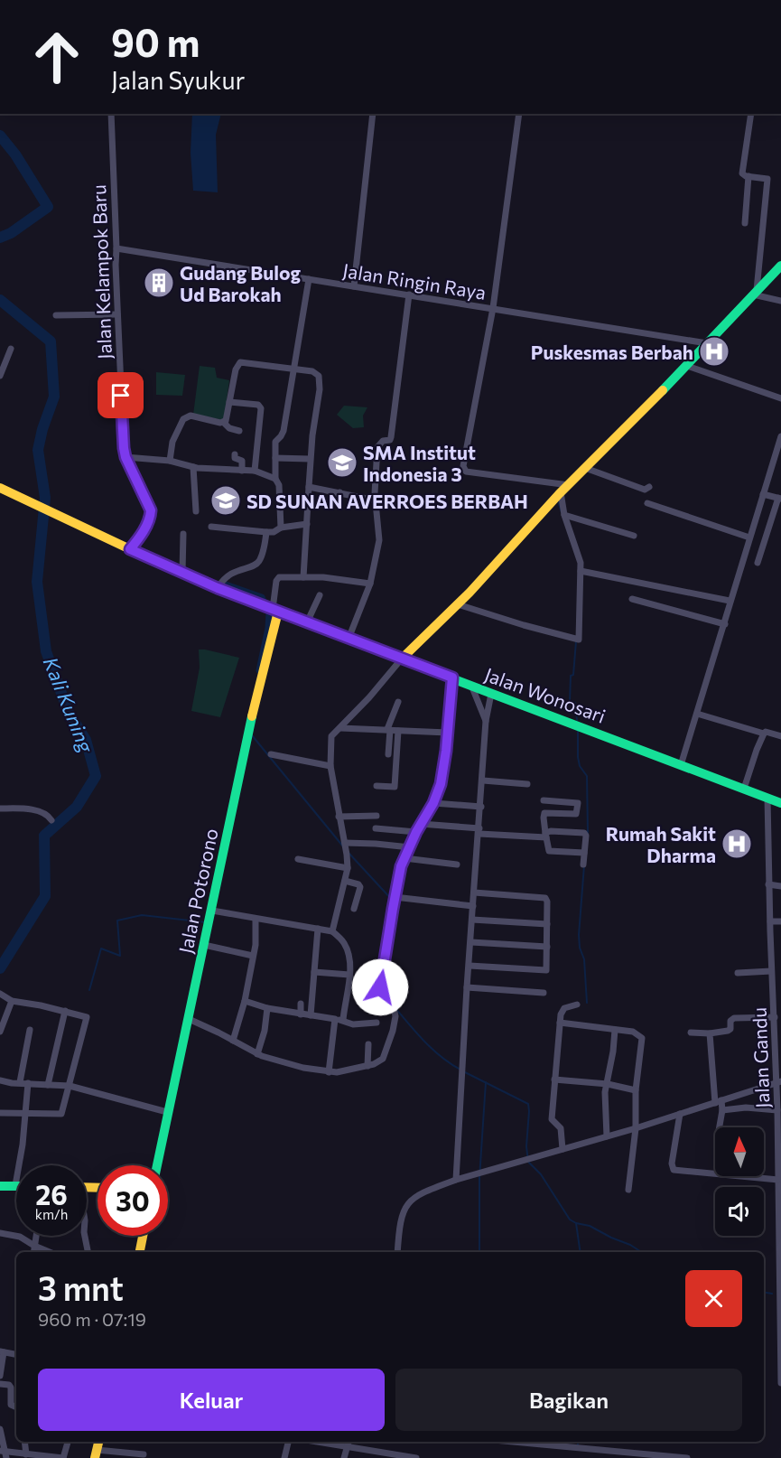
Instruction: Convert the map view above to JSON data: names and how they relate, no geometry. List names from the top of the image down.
{
  "streets": {
    "main road": ["Jalan Wonosari", "Jalan Potorono"],
    "street": ["Jalan Kelampok Baru", "Jalan Ringin Raya", "Jalan Gandu"]
  },
  "crossings": [
    ["Jalan Kelampok Baru", "Jalan Ringin Raya"],
    ["Jalan Kelampok Baru", "Jalan Wonosari"],
    ["Jalan Wonosari", "Jalan Potorono"],
    ["Jalan Wonosari", "Jalan Gandu"]
  ],
  "water": ["Kali Kuning"],
  "places": {
    "building": ["Gudang Bulog Ud Barokah"],
    "hospital": ["Puskesmas Berbah", "Rumah Sakit Dharma"],
    "school or university": ["SMA Institut Indonesia 3", "SD SUNAN AVERROES BERBAH"]
  },
  "north": "top",
  "page": {
    "turn": ["90 m", "Jalan Syukur"],
    "speed": "26 km/h",
    "limit": "30",
    "heading": ["3 mnt", "960 m · 07:19"],
    "buttons": ["Keluar", "Bagikan"]
  }
}
